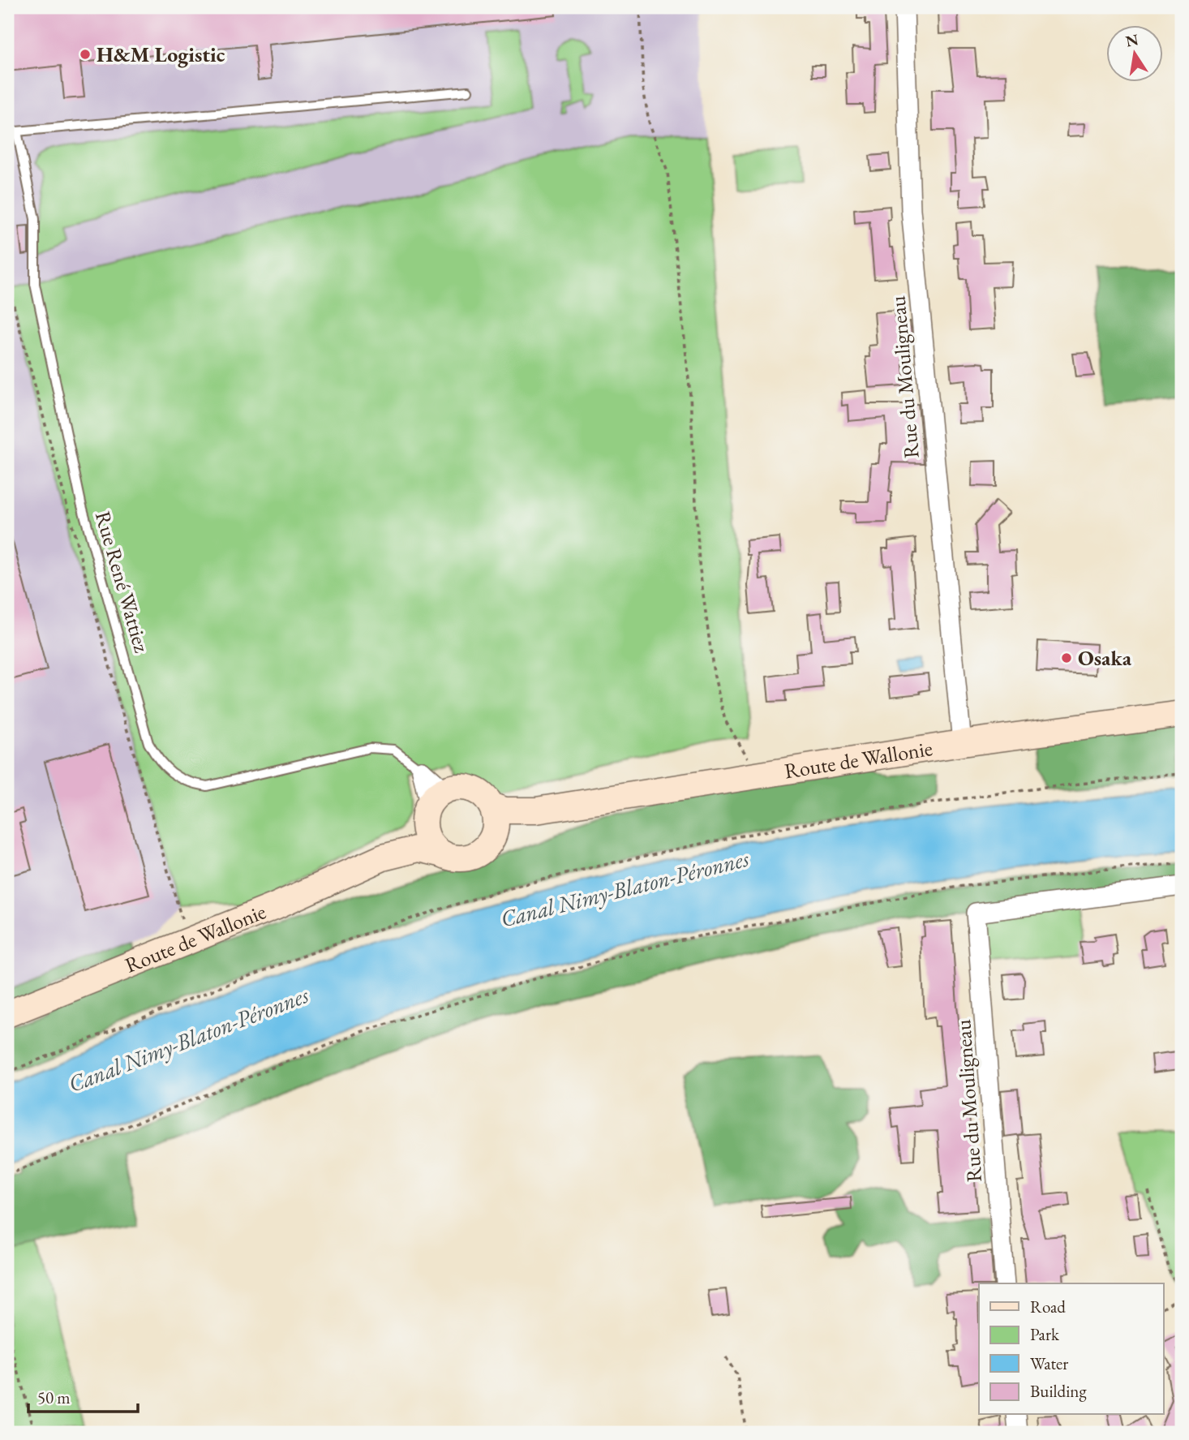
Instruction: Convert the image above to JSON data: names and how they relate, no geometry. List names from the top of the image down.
{
  "streets": {
    "main road": ["Route de Wallonie"],
    "street": ["Rue du Mouligneau"],
    "lane": ["Rue René Wattiez"]
  },
  "crossings": [
    ["Rue du Mouligneau", "Route de Wallonie"]
  ],
  "water": ["Canal Nimy-Blaton-Péronnes"],
  "places": ["H&M Logistic", "Osaka"],
  "legend": [
    "Road",
    "Park",
    "Water",
    "Building"
  ],
  "scale_bar": "50 m",
  "north": "top"
}
